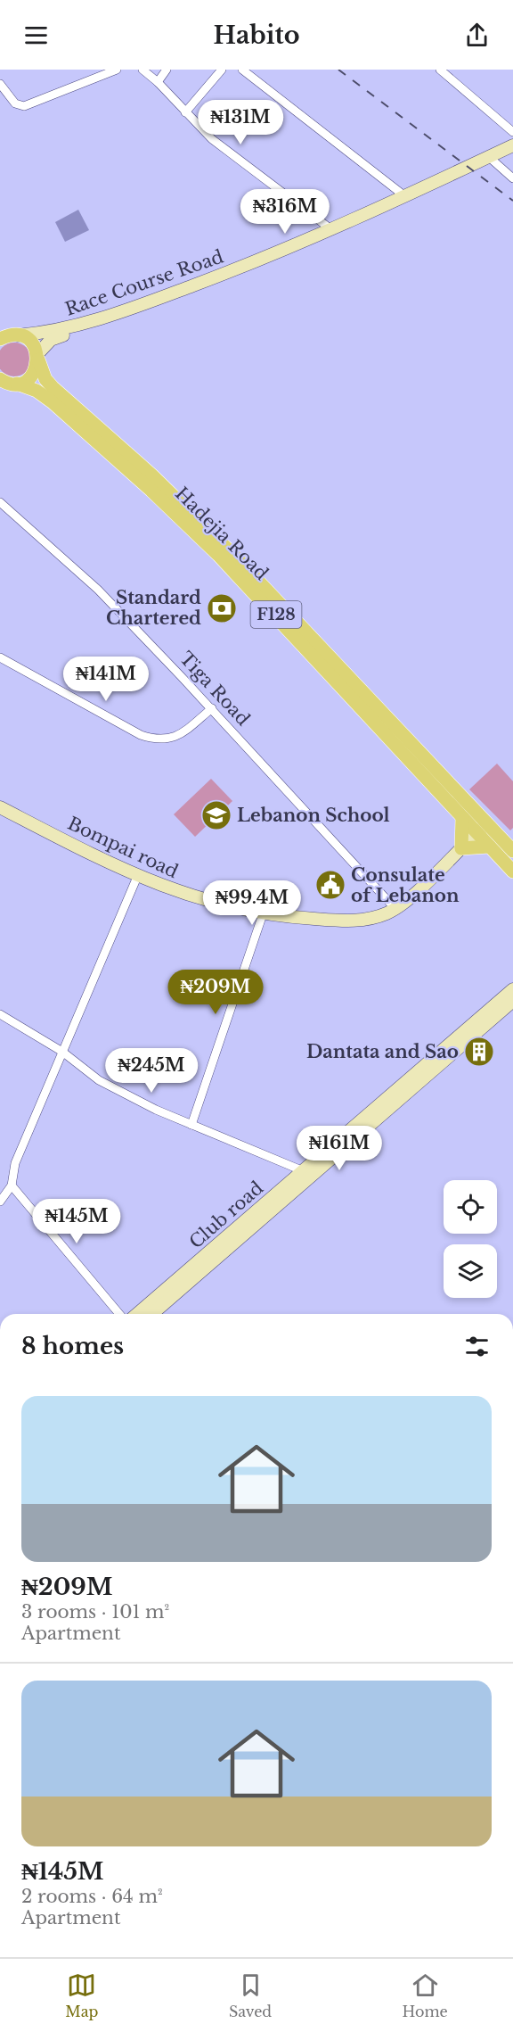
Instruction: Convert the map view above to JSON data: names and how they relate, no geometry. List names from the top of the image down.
{
  "streets": {
    "main road": ["Hadejia Road", "F128"],
    "street": [
      "Race Course Road",
      "Tiga Road",
      "Bompai road",
      "Club road"
    ]
  },
  "crossings": [
    ["Race Course Road", "Hadejia Road"],
    ["Race Course Road", "F128"],
    ["Hadejia Road", "F128"],
    ["Hadejia Road", "Bompai road"],
    ["Tiga Road", "Bompai road"]
  ],
  "places": {
    "bank": ["Standard Chartered"],
    "school or university": ["Lebanon School"],
    "public building": ["Consulate of Lebanon"],
    "building": ["Dantata and Sao"]
  },
  "page": {
    "header": "Habito",
    "price": [
      "₦131M",
      "₦316M",
      "₦141M",
      "₦99.4M",
      "₦209M",
      "₦245M",
      "₦161M",
      "₦145M"
    ],
    "heading": "8 homes",
    "list": [
      {
        "name": "₦209M",
        "note": "3 rooms · 101 m² · Apartment"
      },
      {
        "name": "₦145M",
        "note": "2 rooms · 64 m² · Apartment"
      }
    ],
    "tabs": ["Map", "Saved", "Home"]
  }
}
